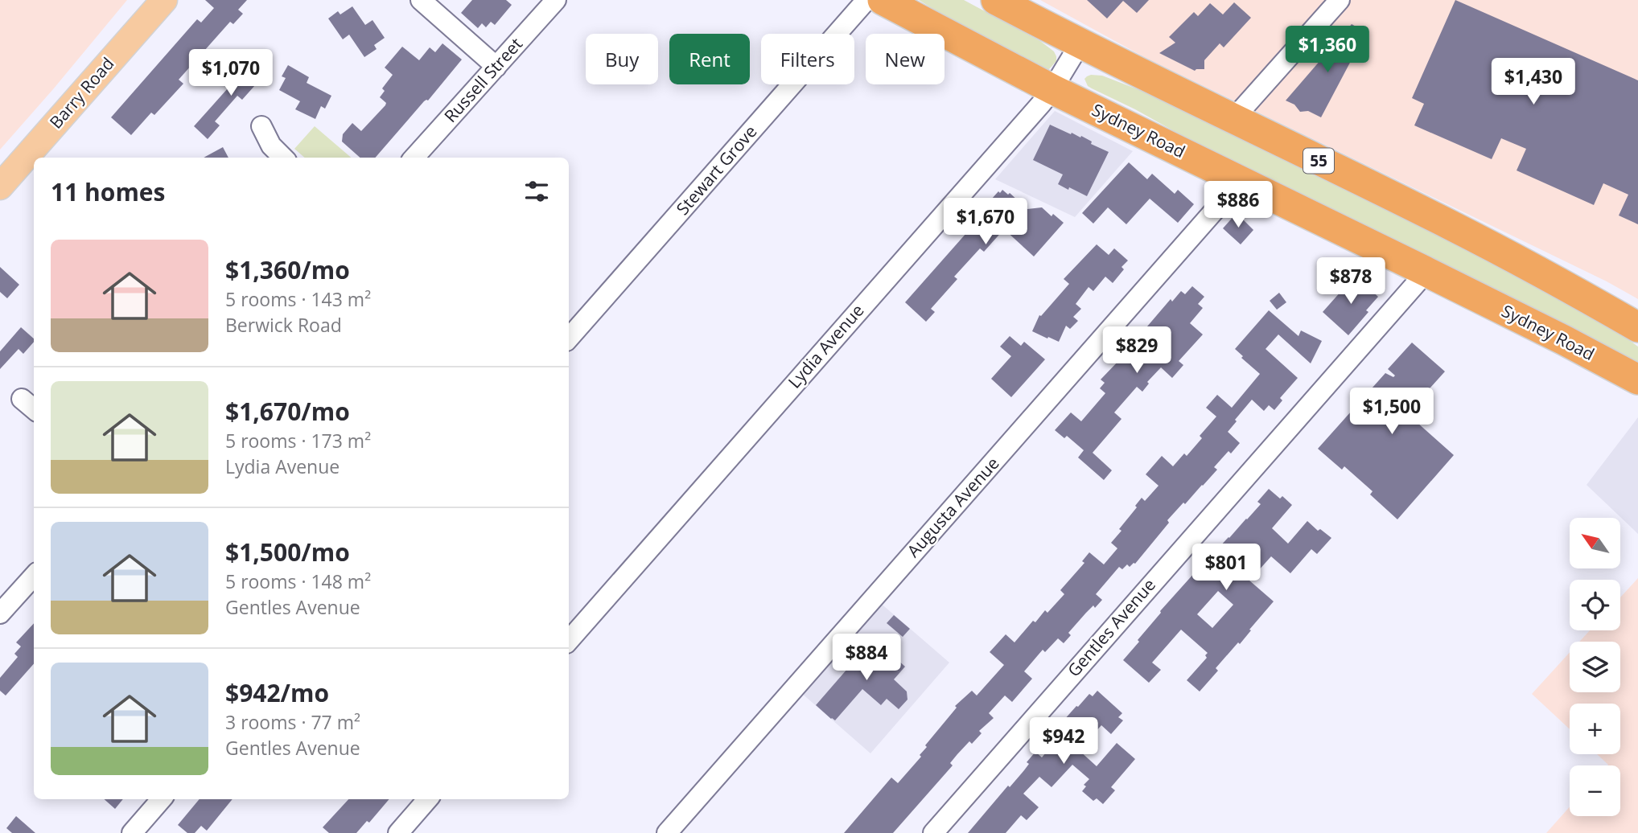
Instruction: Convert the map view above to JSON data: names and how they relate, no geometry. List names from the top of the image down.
{
  "streets": {
    "highway": ["Sydney Road", "55"],
    "main road": ["Barry Road"],
    "street": [
      "Russell Street",
      "Stewart Grove",
      "Lydia Avenue",
      "Augusta Avenue",
      "Gentles Avenue"
    ]
  },
  "crossings": [
    ["Sydney Road", "Lydia Avenue"],
    ["Sydney Road", "Augusta Avenue"],
    ["Sydney Road", "Gentles Avenue"],
    ["55", "Lydia Avenue"]
  ],
  "north": "top left",
  "page": {
    "price": [
      "$1,360",
      "$1,070",
      "$1,430",
      "$886",
      "$1,670",
      "$878",
      "$829",
      "$1,500",
      "$801",
      "$884",
      "$942"
    ],
    "chip": [
      "Buy",
      "Rent",
      "Filters",
      "New"
    ],
    "heading": "11 homes",
    "list": [
      {
        "name": "$1,360/mo",
        "note": "5 rooms · 143 m² · Berwick Road"
      },
      {
        "name": "$1,670/mo",
        "note": "5 rooms · 173 m² · Lydia Avenue"
      },
      {
        "name": "$1,500/mo",
        "note": "5 rooms · 148 m² · Gentles Avenue"
      },
      {
        "name": "$942/mo",
        "note": "3 rooms · 77 m² · Gentles Avenue"
      }
    ],
    "map_buttons": ["+", "−"]
  }
}
